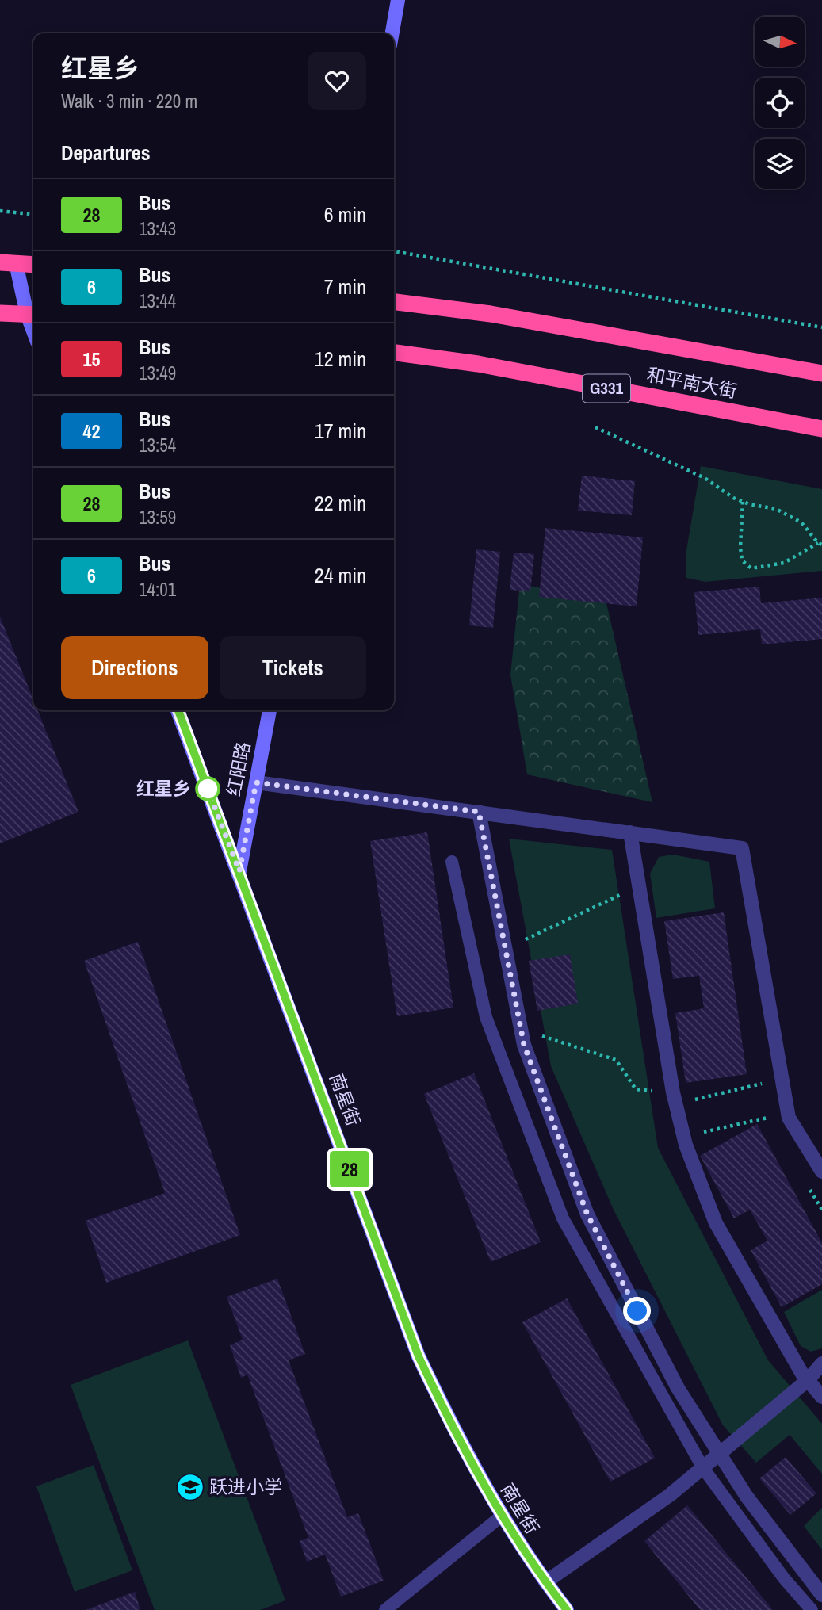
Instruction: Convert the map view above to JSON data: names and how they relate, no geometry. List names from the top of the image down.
{
  "streets": {
    "highway": ["和平南大街", "G331"],
    "street": ["红阳路", "南星街"]
  },
  "crossings": [
    ["红阳路", "南星街"]
  ],
  "places": {
    "other": ["红星乡"],
    "school or university": ["跃进小学"]
  },
  "lines": ["bus line 28"],
  "north": "right",
  "page": {
    "on_map": "28",
    "heading": [
      ["红星乡", "Walk · 3 min · 220 m"],
      "Departures"
    ],
    "list": [
      {
        "mark": "28",
        "name": "Bus",
        "note": "13:43",
        "value": "6 min"
      },
      {
        "mark": "6",
        "name": "Bus",
        "note": "13:44",
        "value": "7 min"
      },
      {
        "mark": "15",
        "name": "Bus",
        "note": "13:49",
        "value": "12 min"
      },
      {
        "mark": "42",
        "name": "Bus",
        "note": "13:54",
        "value": "17 min"
      },
      {
        "mark": "28",
        "name": "Bus",
        "note": "13:59",
        "value": "22 min"
      },
      {
        "mark": "6",
        "name": "Bus",
        "note": "14:01",
        "value": "24 min"
      }
    ],
    "buttons": ["Directions", "Tickets"]
  }
}
